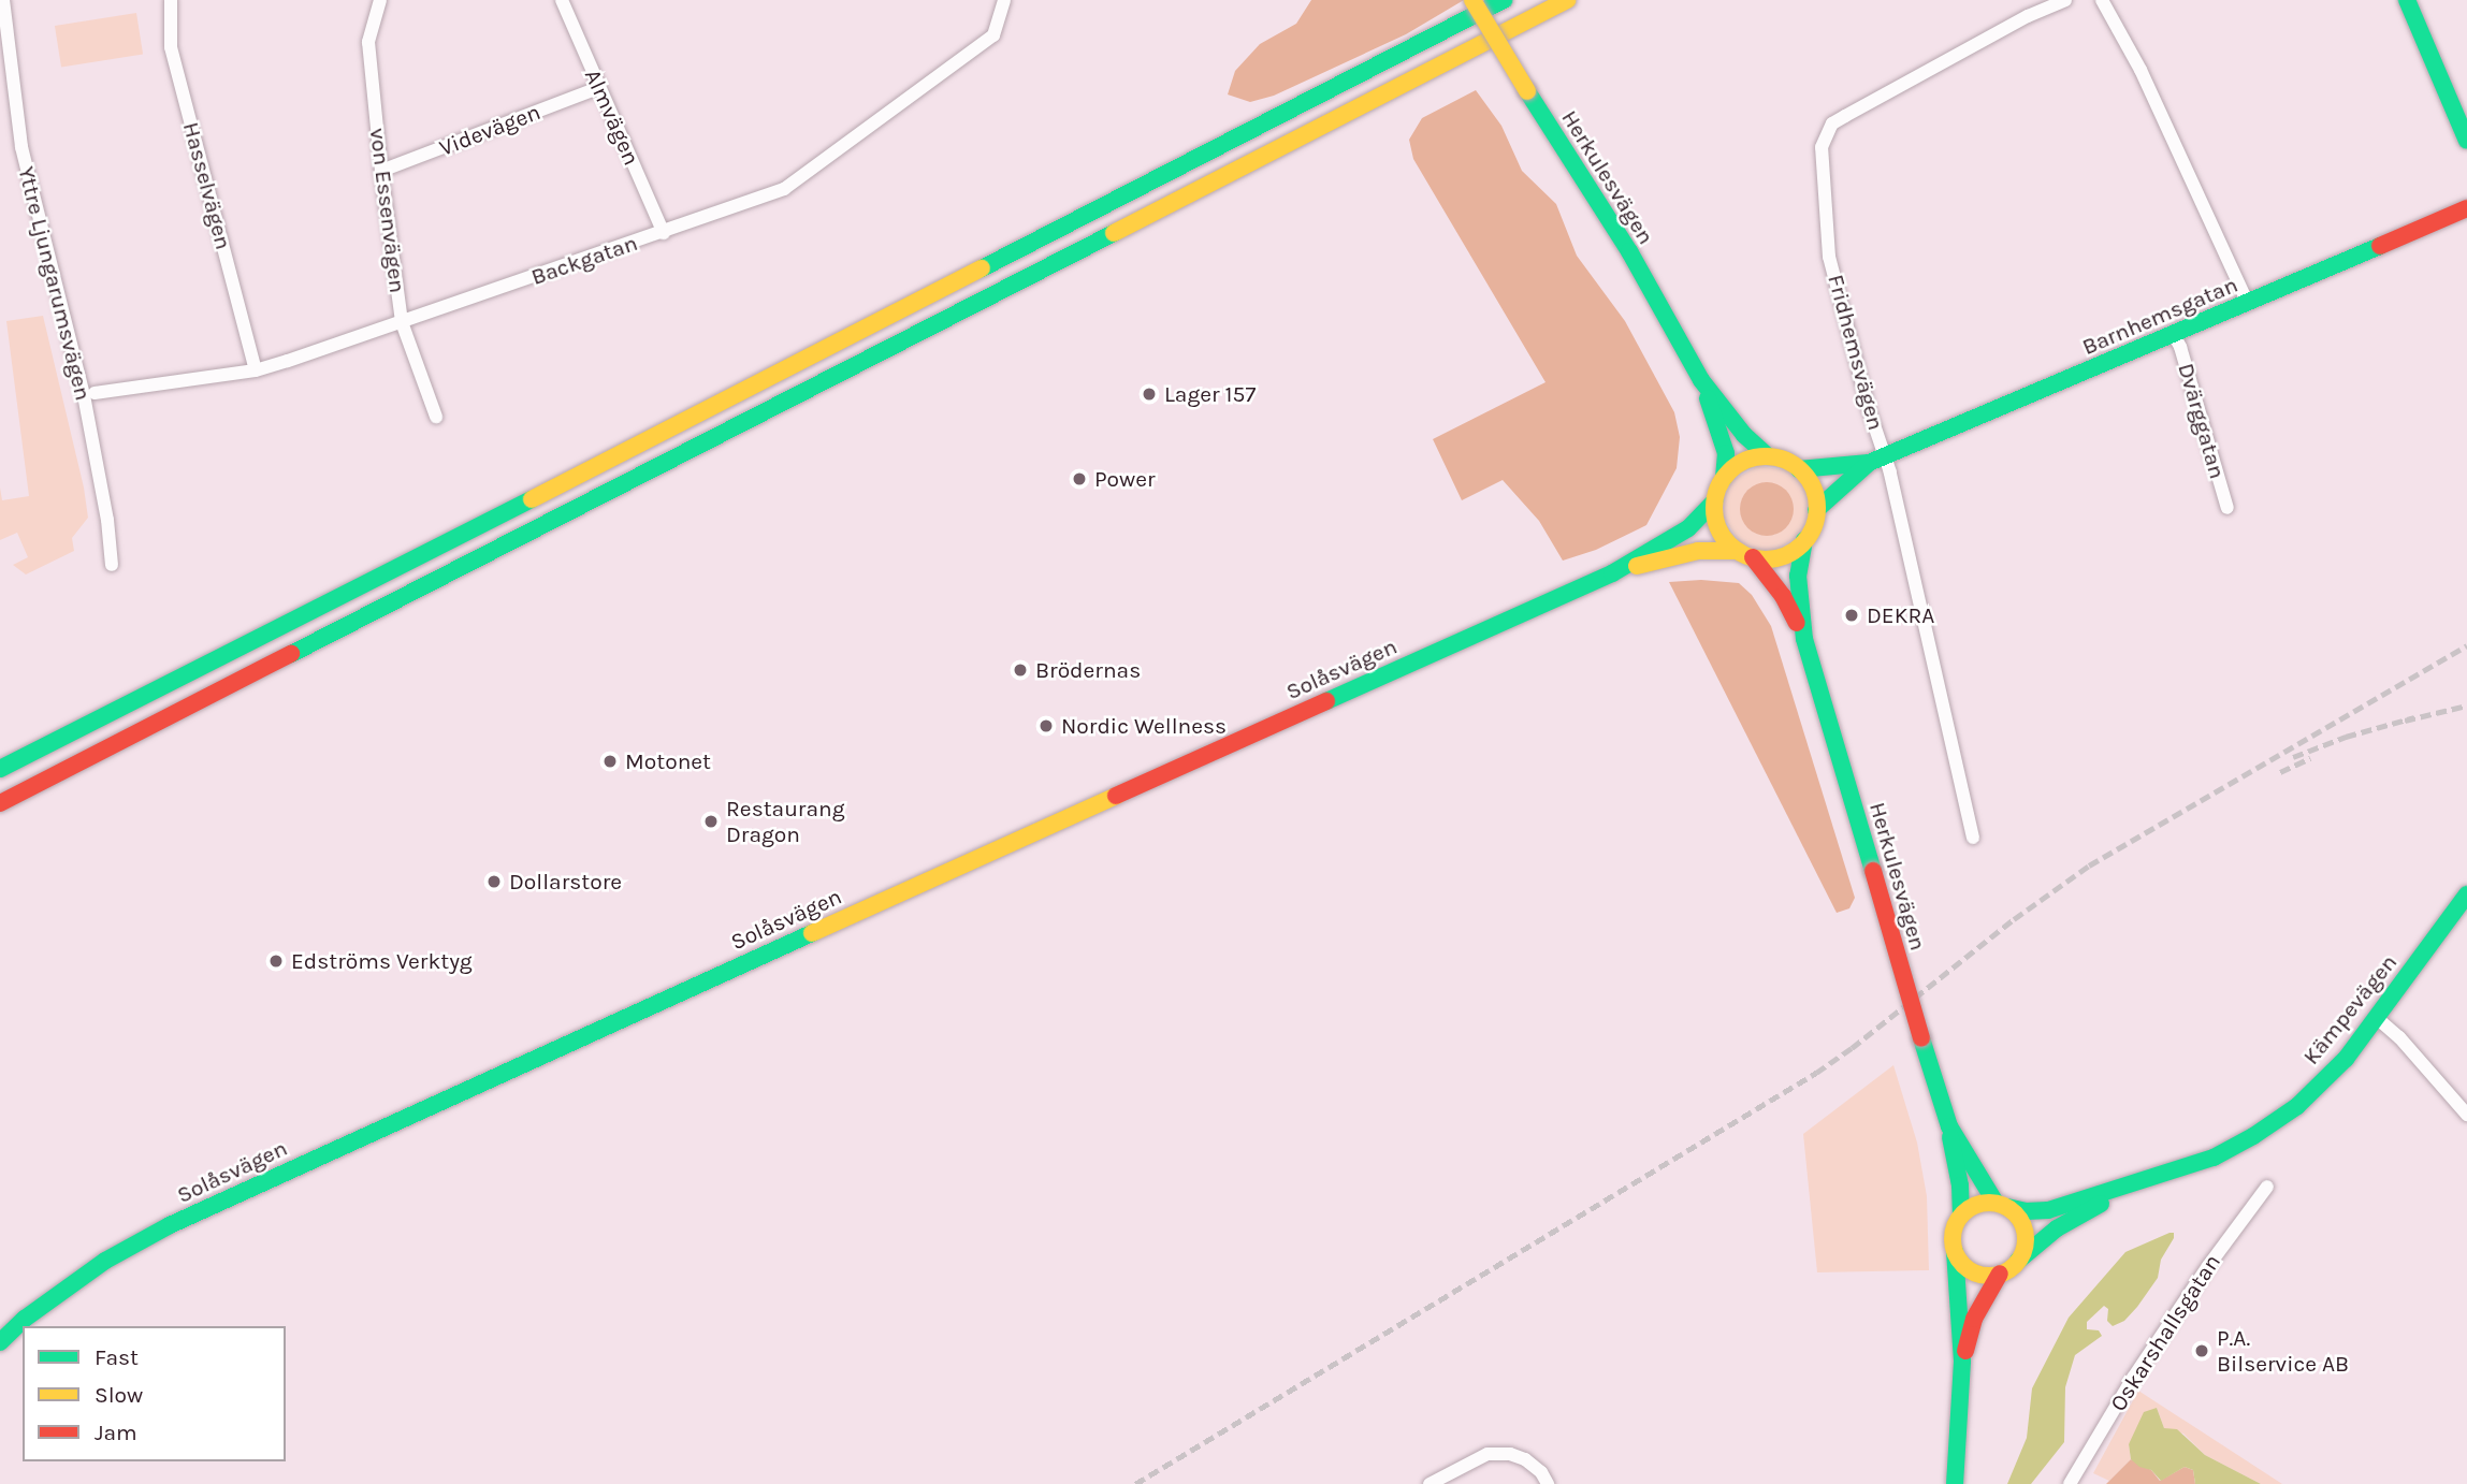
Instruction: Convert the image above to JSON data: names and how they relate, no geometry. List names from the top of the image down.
{
  "streets": {
    "main road": [
      "Herkulesvägen",
      "Barnhemsgatan",
      "Solåsvägen",
      "Kämpevägen"
    ],
    "street": [
      "Almvägen",
      "Videvägen",
      "Hasselvägen",
      "von Essenvägen",
      "Backgatan",
      "Yttre Ljungarumsvägen",
      "Fridhemsvägen",
      "Dvärggatan",
      "Oskarshallsgatan"
    ]
  },
  "crossings": [
    ["Almvägen", "Videvägen"],
    ["Almvägen", "Backgatan"],
    ["Videvägen", "von Essenvägen"],
    ["Herkulesvägen", "Barnhemsgatan"],
    ["Herkulesvägen", "Solåsvägen"],
    ["Herkulesvägen", "Kämpevägen"],
    ["Hasselvägen", "Backgatan"],
    ["von Essenvägen", "Backgatan"],
    ["Barnhemsgatan", "Fridhemsvägen"],
    ["Barnhemsgatan", "Dvärggatan"],
    ["Barnhemsgatan", "Solåsvägen"]
  ],
  "places": [
    "Lager 157",
    "Power",
    "DEKRA",
    "Brödernas",
    "Nordic Wellness",
    "Motonet",
    "Restaurang Dragon",
    "Dollarstore",
    "Edströms Verktyg",
    "P.A. Bilservice AB"
  ],
  "legend": ["Fast", "Slow", "Jam"]
}
